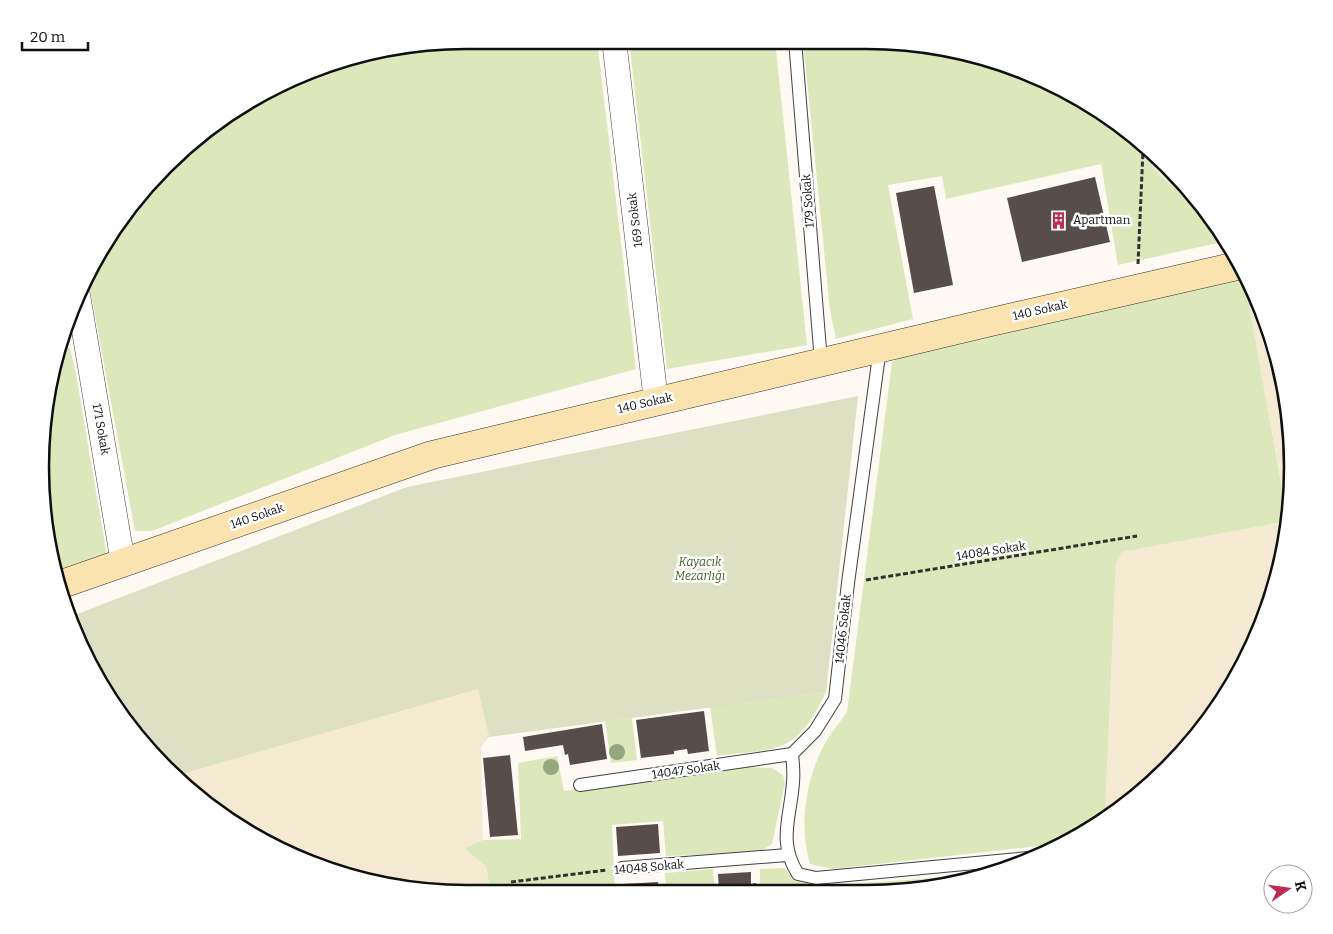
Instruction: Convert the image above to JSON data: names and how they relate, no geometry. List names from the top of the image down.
{
  "streets": {
    "main road": ["140 Sokak"],
    "street": ["169 Sokak", "171 Sokak"],
    "lane": [
      "179 Sokak",
      "14046 Sokak",
      "14047 Sokak",
      "14048 Sokak"
    ],
    "path": ["14084 Sokak"]
  },
  "crossings": [
    ["179 Sokak", "140 Sokak"],
    ["169 Sokak", "140 Sokak"],
    ["140 Sokak", "171 Sokak"],
    ["140 Sokak", "14046 Sokak"],
    ["14084 Sokak", "14046 Sokak"],
    ["14046 Sokak", "14047 Sokak"]
  ],
  "parks": ["Kayacık Mezarlığı"],
  "places": {
    "building": ["Apartman"]
  },
  "scale_bar": "20 m",
  "north": "right"
}
